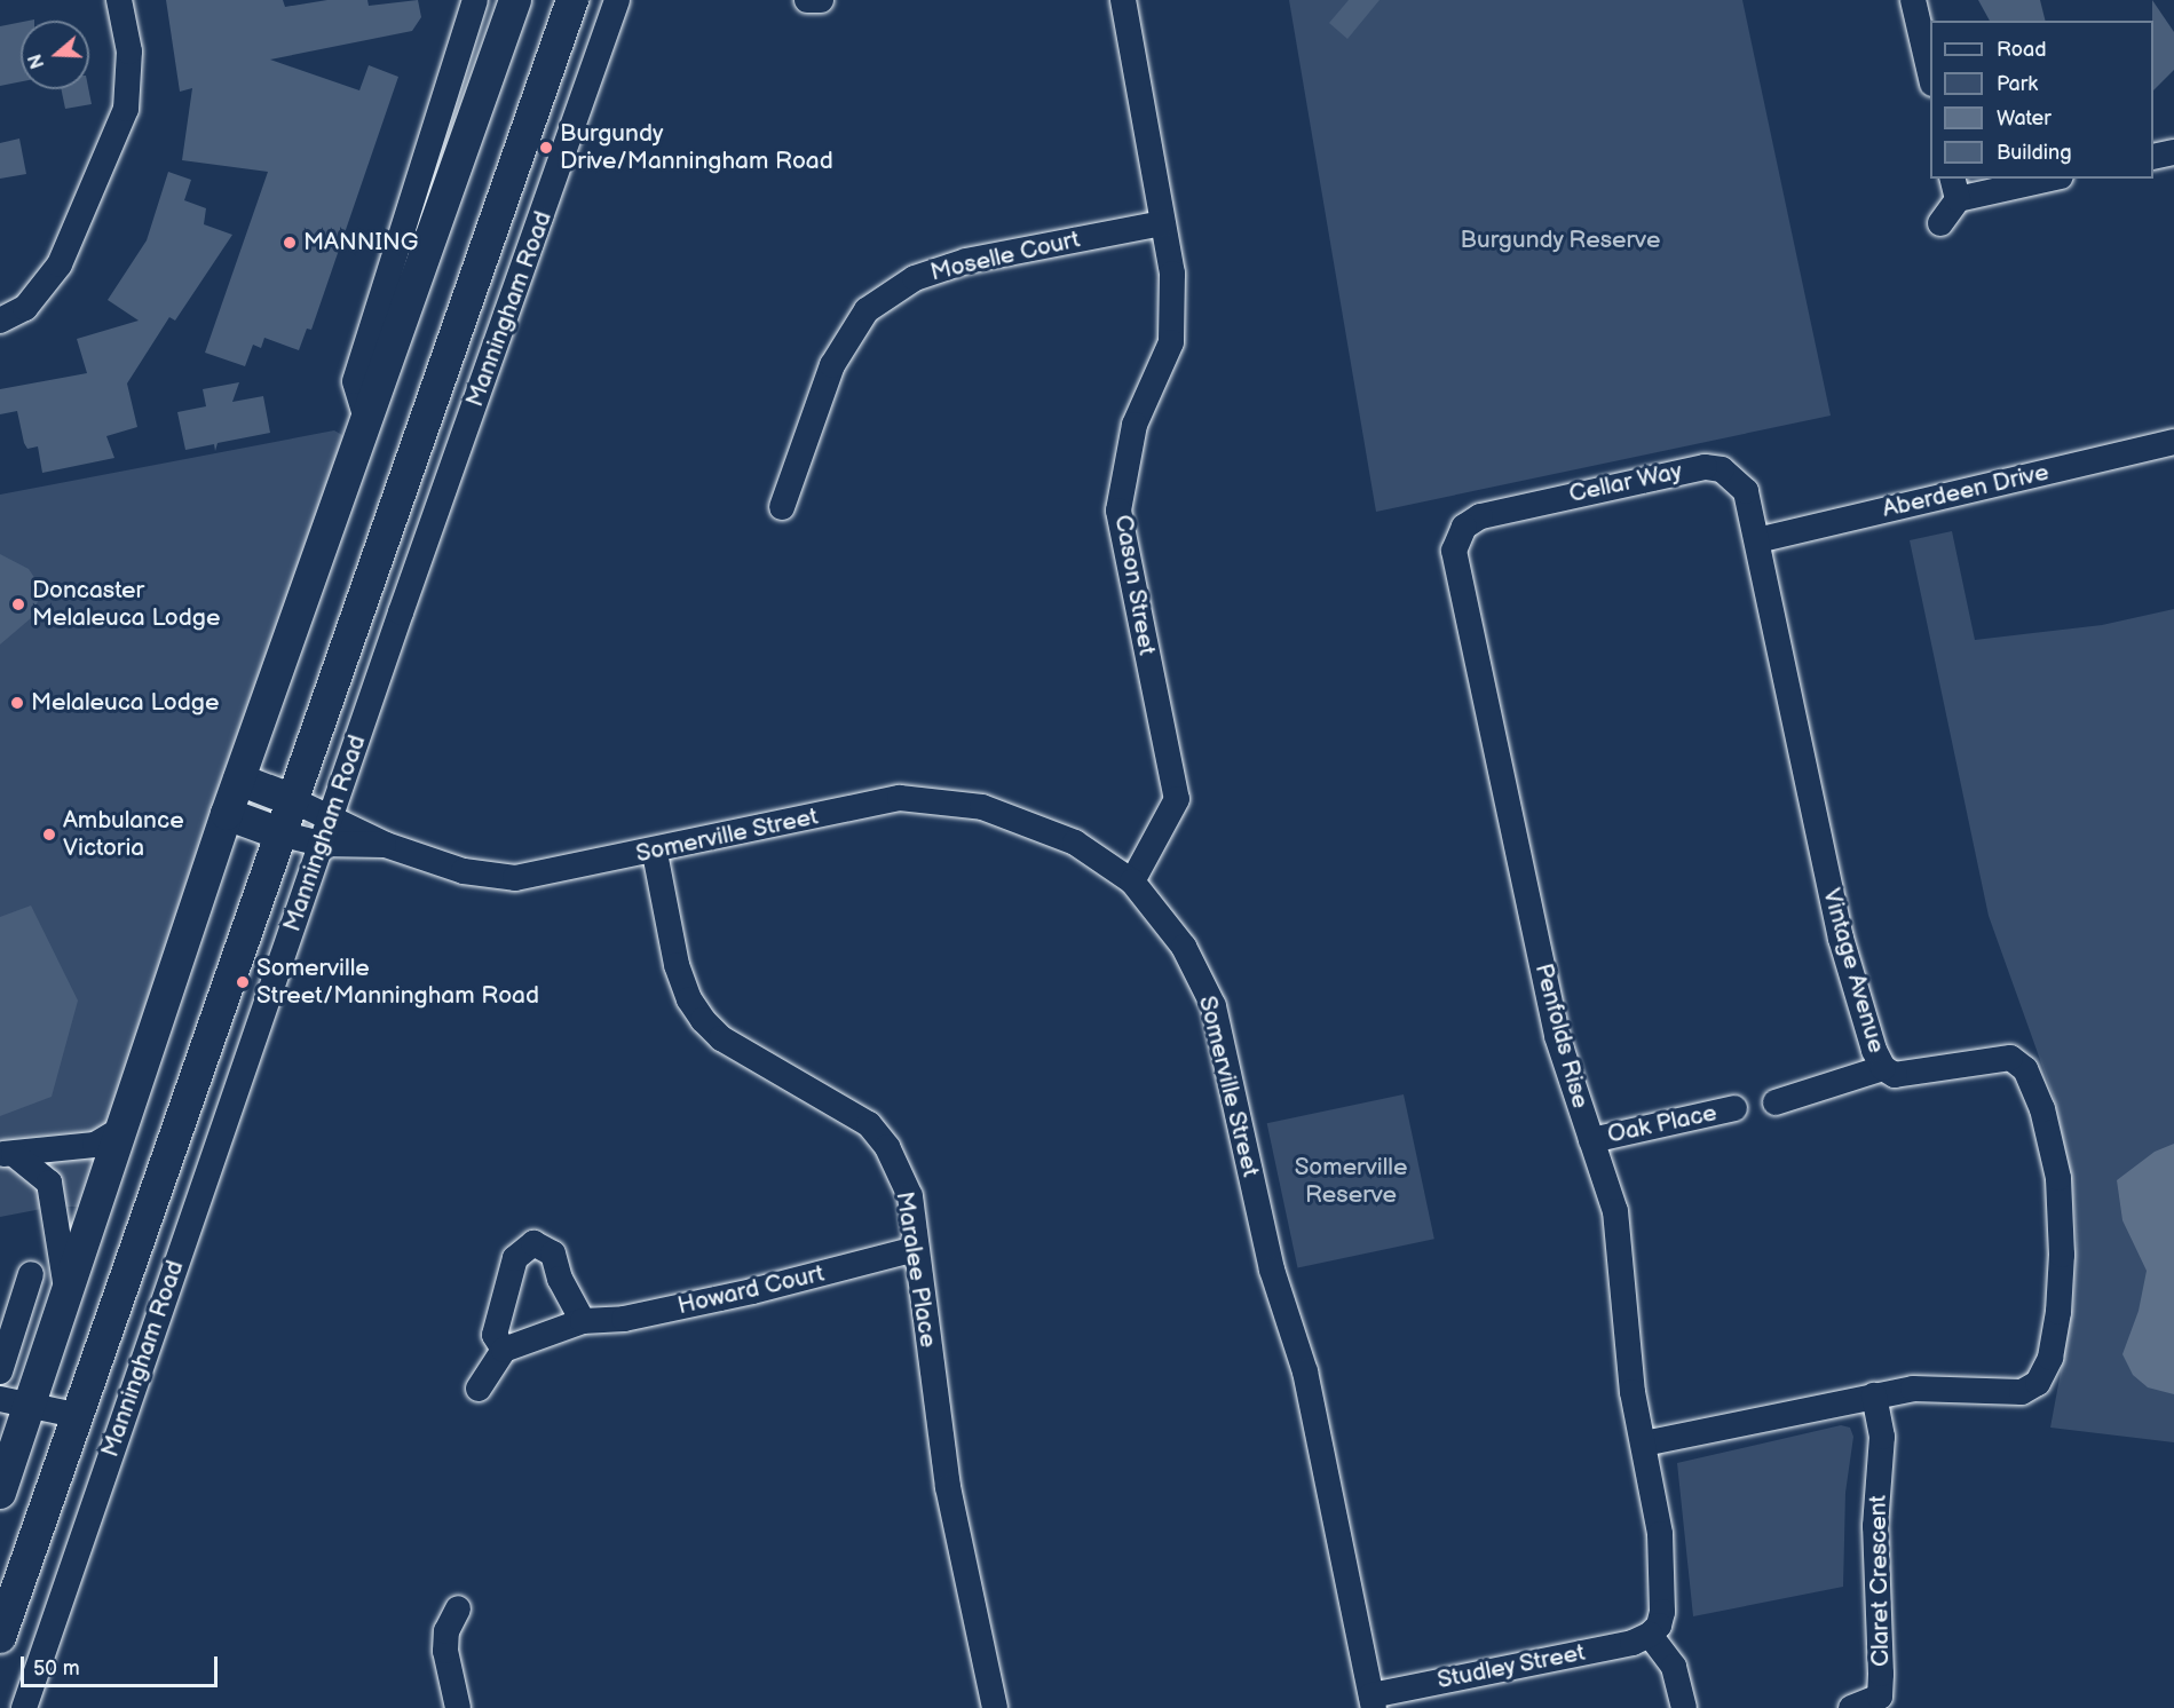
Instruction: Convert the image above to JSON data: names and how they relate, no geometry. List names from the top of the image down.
{
  "streets": {
    "main road": ["Manningham Road"],
    "street": [
      "Moselle Court",
      "Cellar Way",
      "Aberdeen Drive",
      "Cason Street",
      "Somerville Street",
      "Vintage Avenue",
      "Penfolds Rise",
      "Oak Place",
      "Maralee Place",
      "Howard Court",
      "Claret Crescent",
      "Studley Street"
    ]
  },
  "crossings": [
    ["Moselle Court", "Cason Street"],
    ["Manningham Road", "Somerville Street"],
    ["Cellar Way", "Aberdeen Drive"],
    ["Cellar Way", "Vintage Avenue"],
    ["Cellar Way", "Penfolds Rise"],
    ["Aberdeen Drive", "Vintage Avenue"],
    ["Cason Street", "Somerville Street"],
    ["Somerville Street", "Maralee Place"],
    ["Somerville Street", "Studley Street"],
    ["Vintage Avenue", "Penfolds Rise"],
    ["Vintage Avenue", "Claret Crescent"],
    ["Penfolds Rise", "Oak Place"],
    ["Penfolds Rise", "Studley Street"],
    ["Maralee Place", "Howard Court"]
  ],
  "parks": ["Burgundy Reserve", "Somerville Reserve"],
  "places": [
    "Burgundy Drive/Manningham Road",
    "MANNING",
    "Doncaster Melaleuca Lodge",
    "Melaleuca Lodge",
    "Ambulance Victoria",
    "Somerville Street/Manningham Road"
  ],
  "legend": [
    "Road",
    "Park",
    "Water",
    "Building"
  ],
  "scale_bar": "50 m",
  "north": "left"
}
